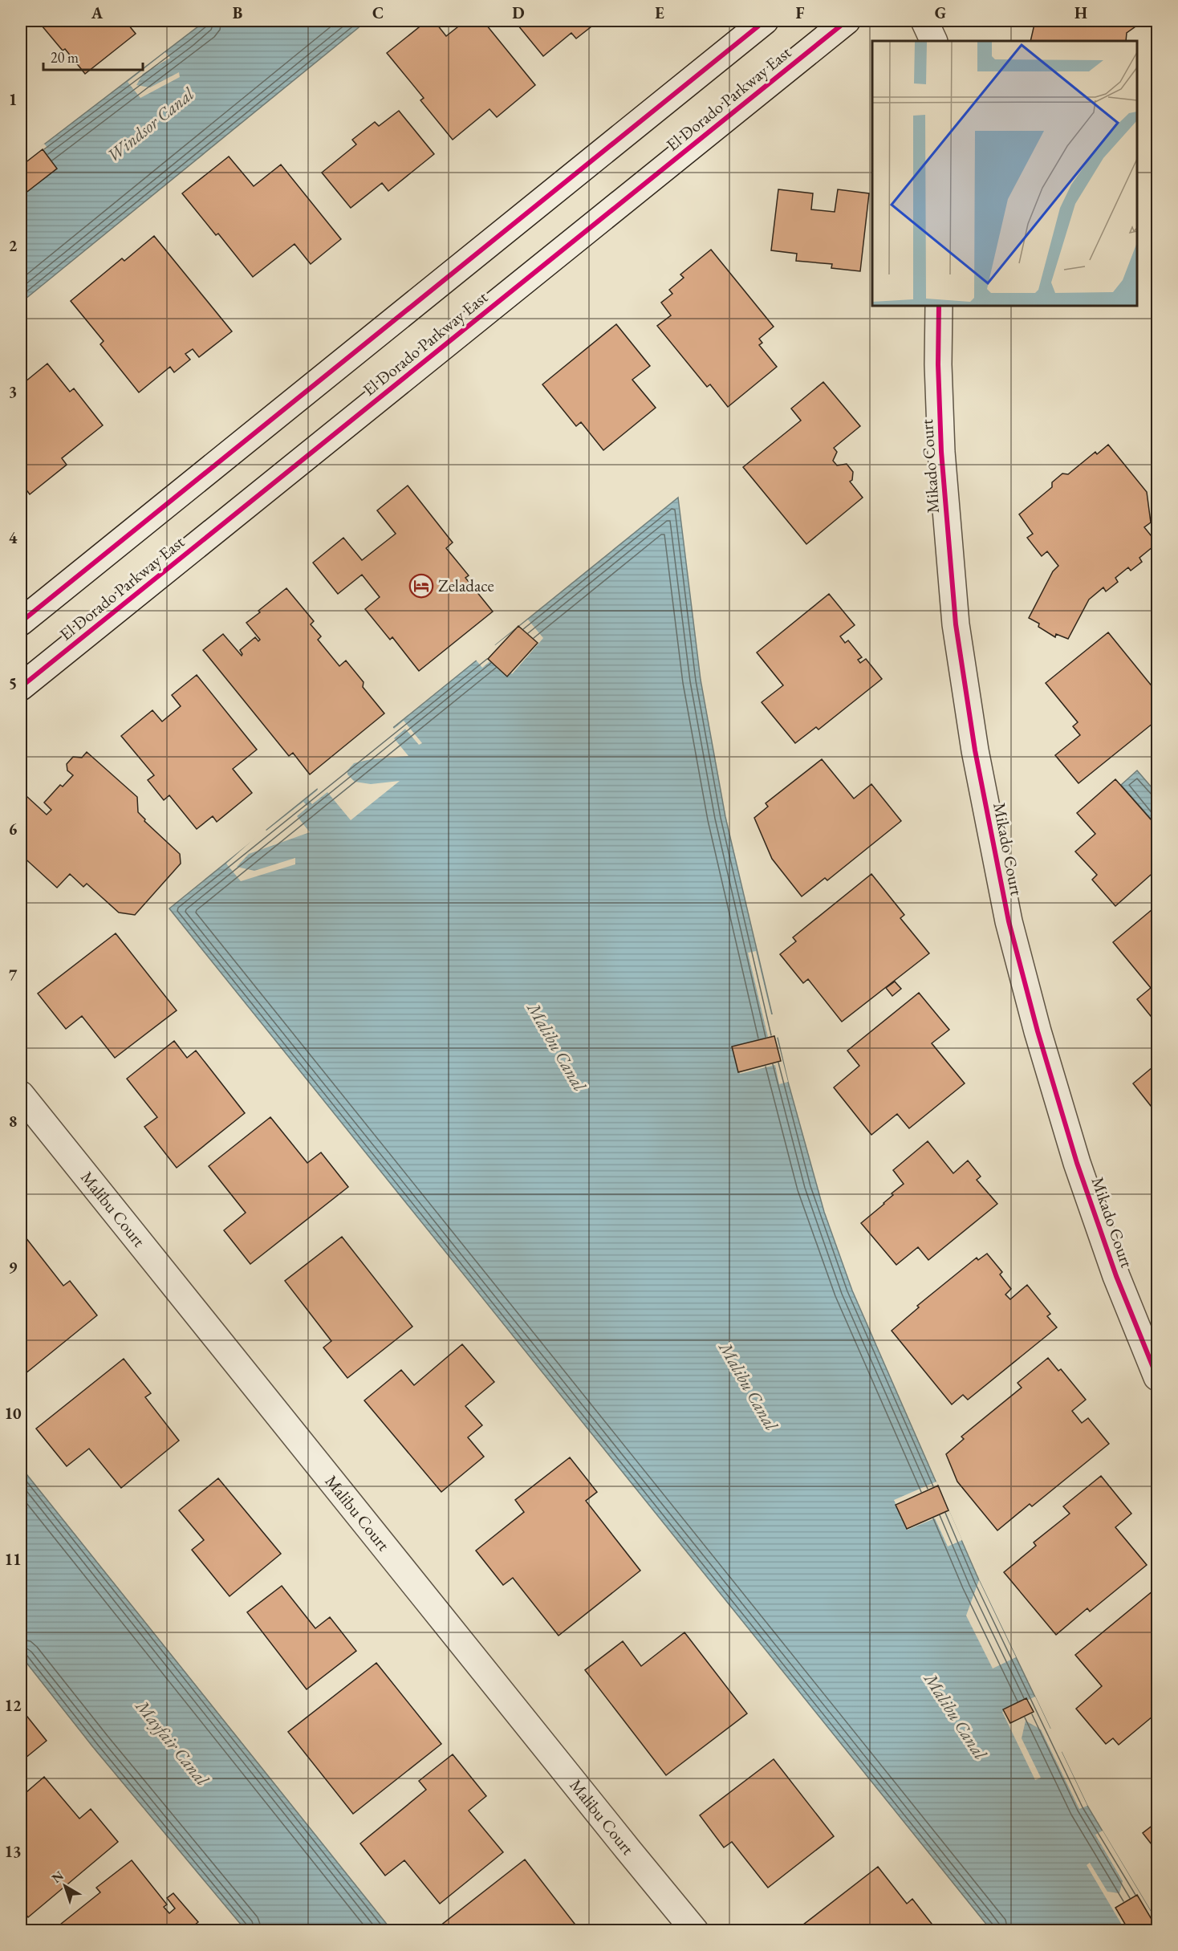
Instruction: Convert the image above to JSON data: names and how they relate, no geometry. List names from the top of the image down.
{
  "streets": {
    "street": ["El Dorado Parkway East", "Mikado Court", "Malibu Court"]
  },
  "water": ["Windsor Canal", "Malibu Canal", "Mayfair Canal"],
  "places": {
    "hotel": ["Zeladace"]
  },
  "scale_bar": "20 m",
  "north": "top left",
  "grid": {
    "columns": [
      "A",
      "B",
      "C",
      "D",
      "E",
      "F",
      "G",
      "H"
    ],
    "rows": [
      "1",
      "2",
      "3",
      "4",
      "5",
      "6",
      "7",
      "8",
      "9",
      "10",
      "11",
      "12",
      "13"
    ]
  }
}
